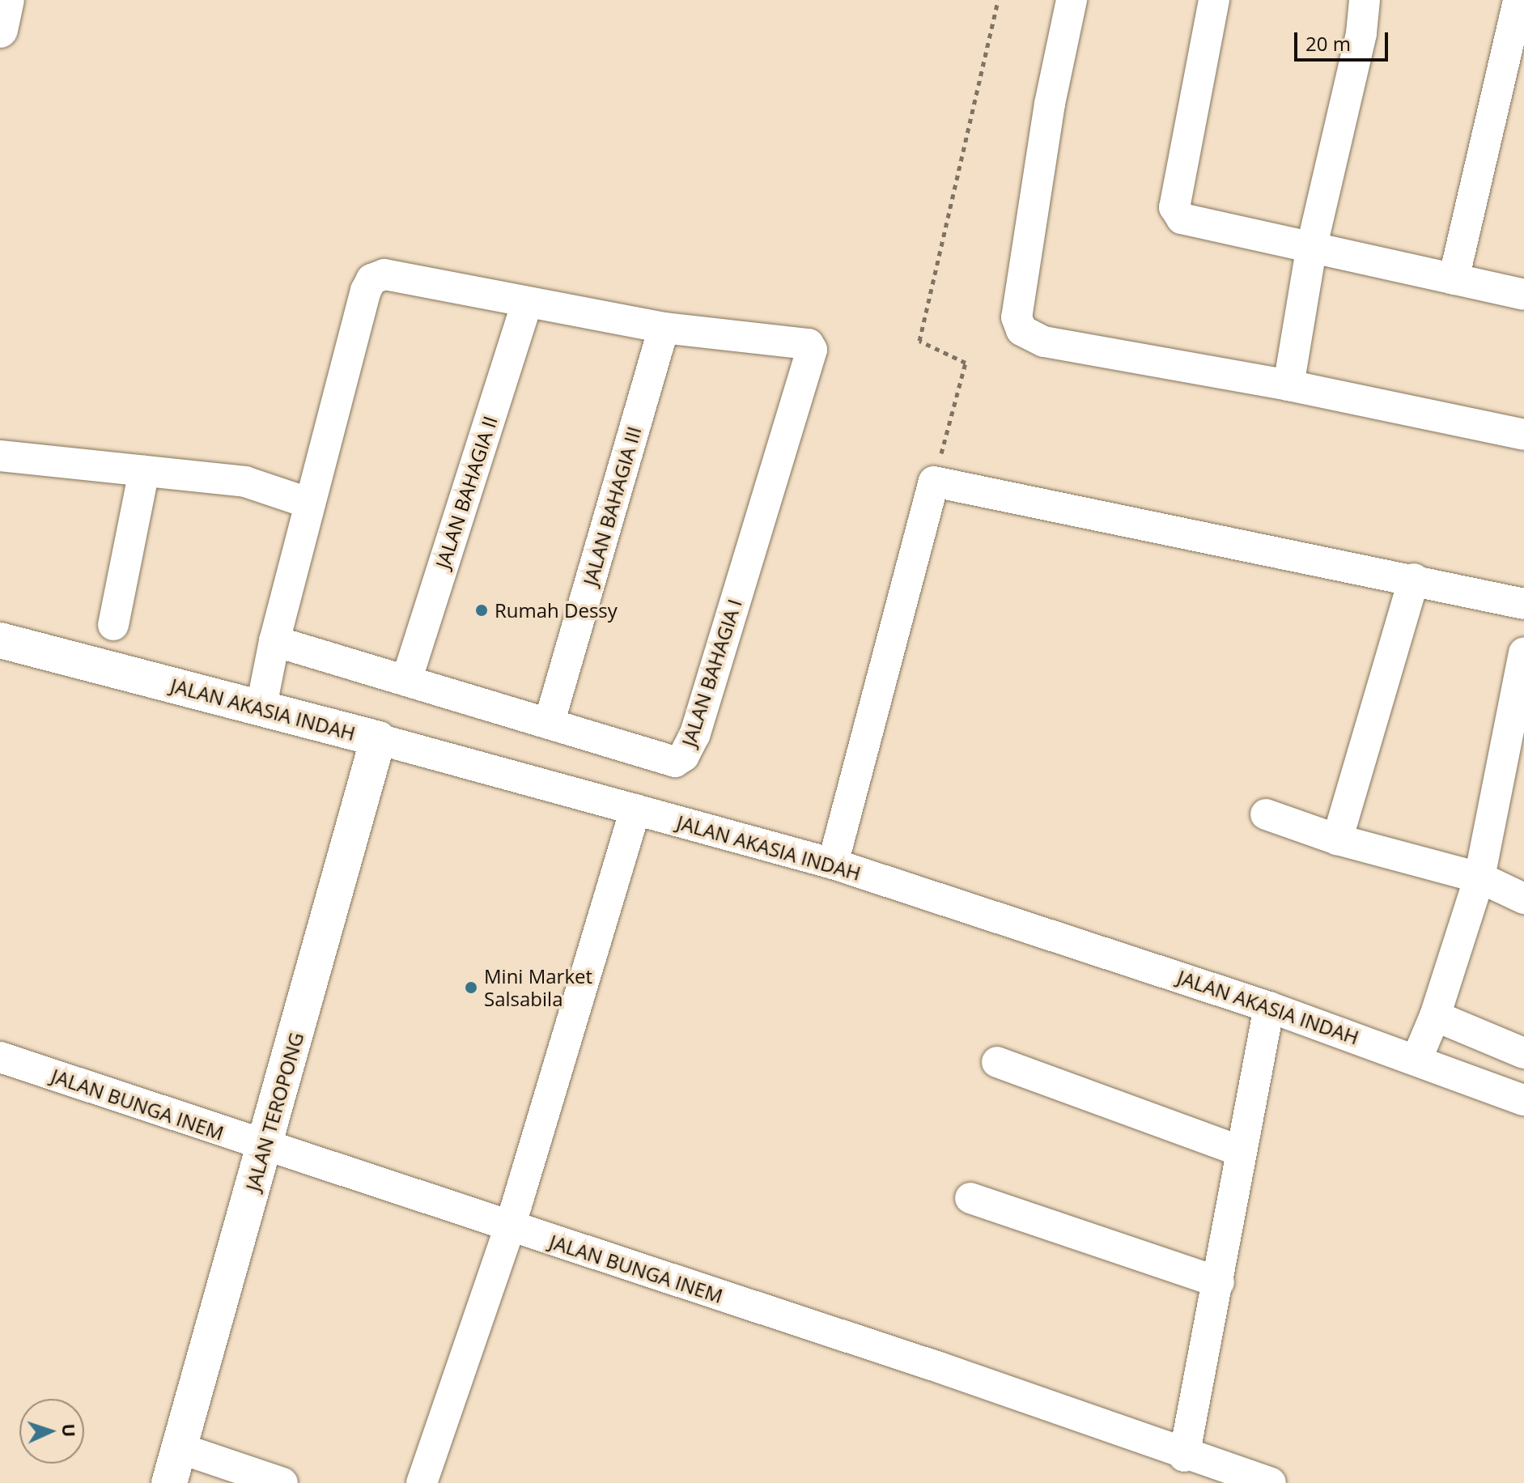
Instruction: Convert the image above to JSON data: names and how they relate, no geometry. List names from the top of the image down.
{
  "streets": {
    "main road": ["JALAN AKASIA INDAH", "JALAN TEROPONG"],
    "street": [
      "JALAN BAHAGIA II",
      "JALAN BAHAGIA III",
      "JALAN BAHAGIA I",
      "JALAN BUNGA INEM"
    ]
  },
  "crossings": [
    ["JALAN BAHAGIA II", "JALAN BAHAGIA I"],
    ["JALAN BAHAGIA III", "JALAN BAHAGIA I"],
    ["JALAN AKASIA INDAH", "JALAN TEROPONG"],
    ["JALAN BUNGA INEM", "JALAN TEROPONG"]
  ],
  "places": ["Rumah Dessy", "Mini Market Salsabila"],
  "scale_bar": "20 m",
  "north": "right"
}
